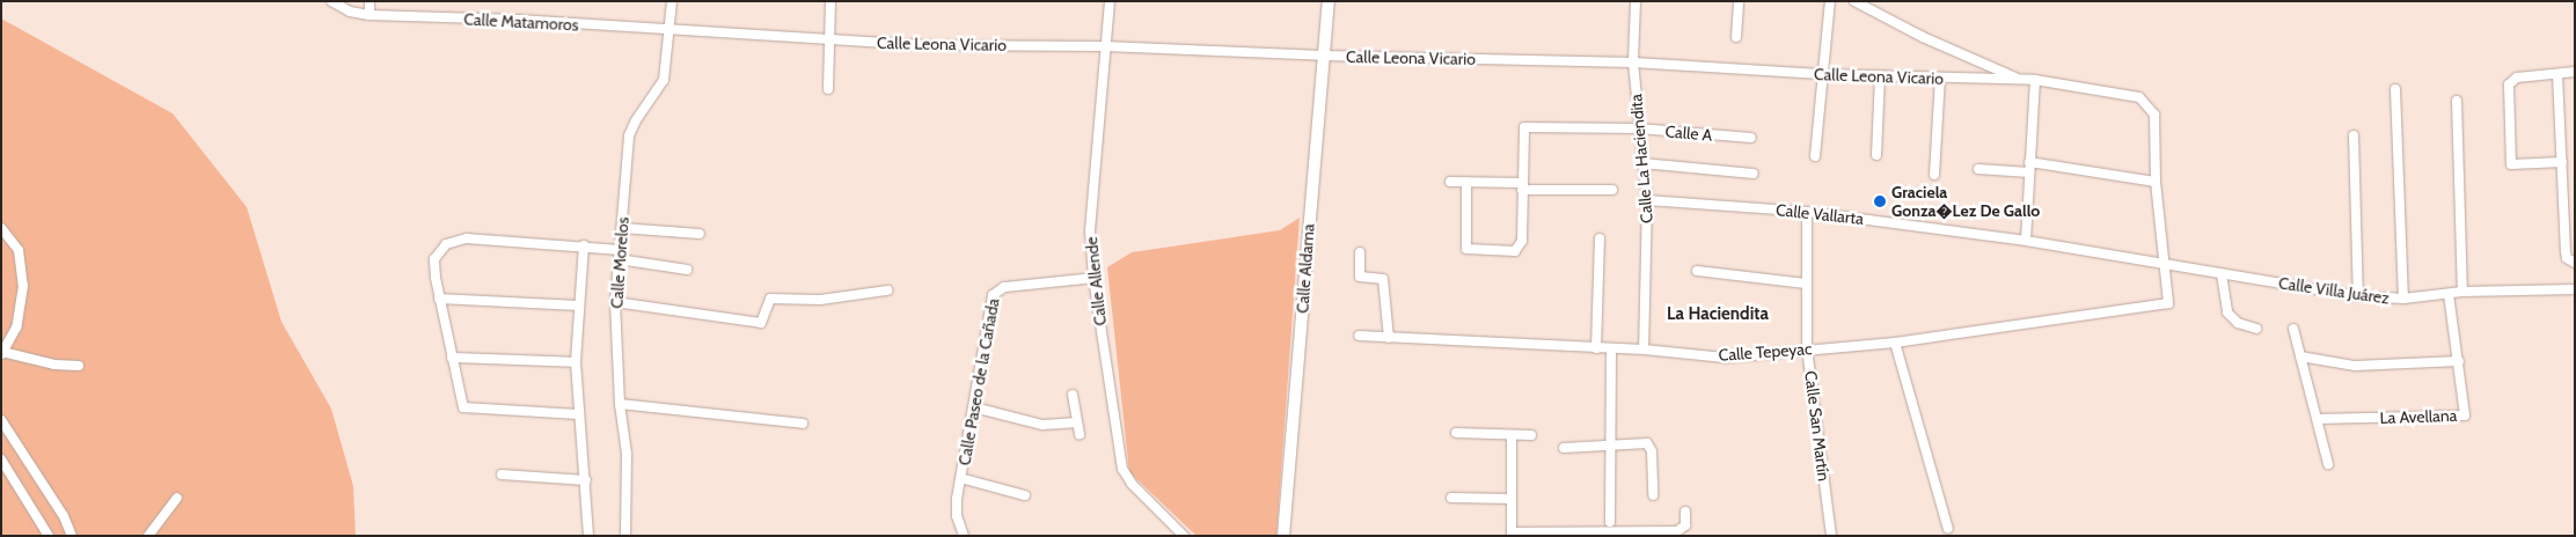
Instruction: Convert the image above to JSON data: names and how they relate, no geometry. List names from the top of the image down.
{
  "streets": {
    "street": [
      "Calle Matamoros",
      "Calle Leona Vicario",
      "Calle A",
      "Calle La Haciendita",
      "Calle Vallarta",
      "Calle Morelos",
      "Calle Aldama",
      "Calle Allende",
      "Calle Villa Juárez",
      "Calle Tepeyac",
      "Calle Paseo de la Cañada",
      "La Avellana",
      "Calle San Martín"
    ]
  },
  "crossings": [
    ["Calle Matamoros", "Calle Leona Vicario"],
    ["Calle Matamoros", "Calle Morelos"],
    ["Calle Leona Vicario", "Calle La Haciendita"],
    ["Calle Leona Vicario", "Calle Morelos"],
    ["Calle Leona Vicario", "Calle Aldama"],
    ["Calle Leona Vicario", "Calle Allende"],
    ["Calle A", "Calle La Haciendita"],
    ["Calle La Haciendita", "Calle Vallarta"],
    ["Calle La Haciendita", "Calle Tepeyac"],
    ["Calle Vallarta", "Calle Villa Juárez"],
    ["Calle Vallarta", "Calle Tepeyac"],
    ["Calle Vallarta", "Calle San Martín"],
    ["Calle Allende", "Calle Paseo de la Cañada"],
    ["Calle Villa Juárez", "Calle Tepeyac"],
    ["Calle Villa Juárez", "La Avellana"],
    ["Calle Tepeyac", "Calle San Martín"]
  ],
  "districts": ["La Haciendita"],
  "places": ["Graciela Gonza�Lez De Gallo"]
}
